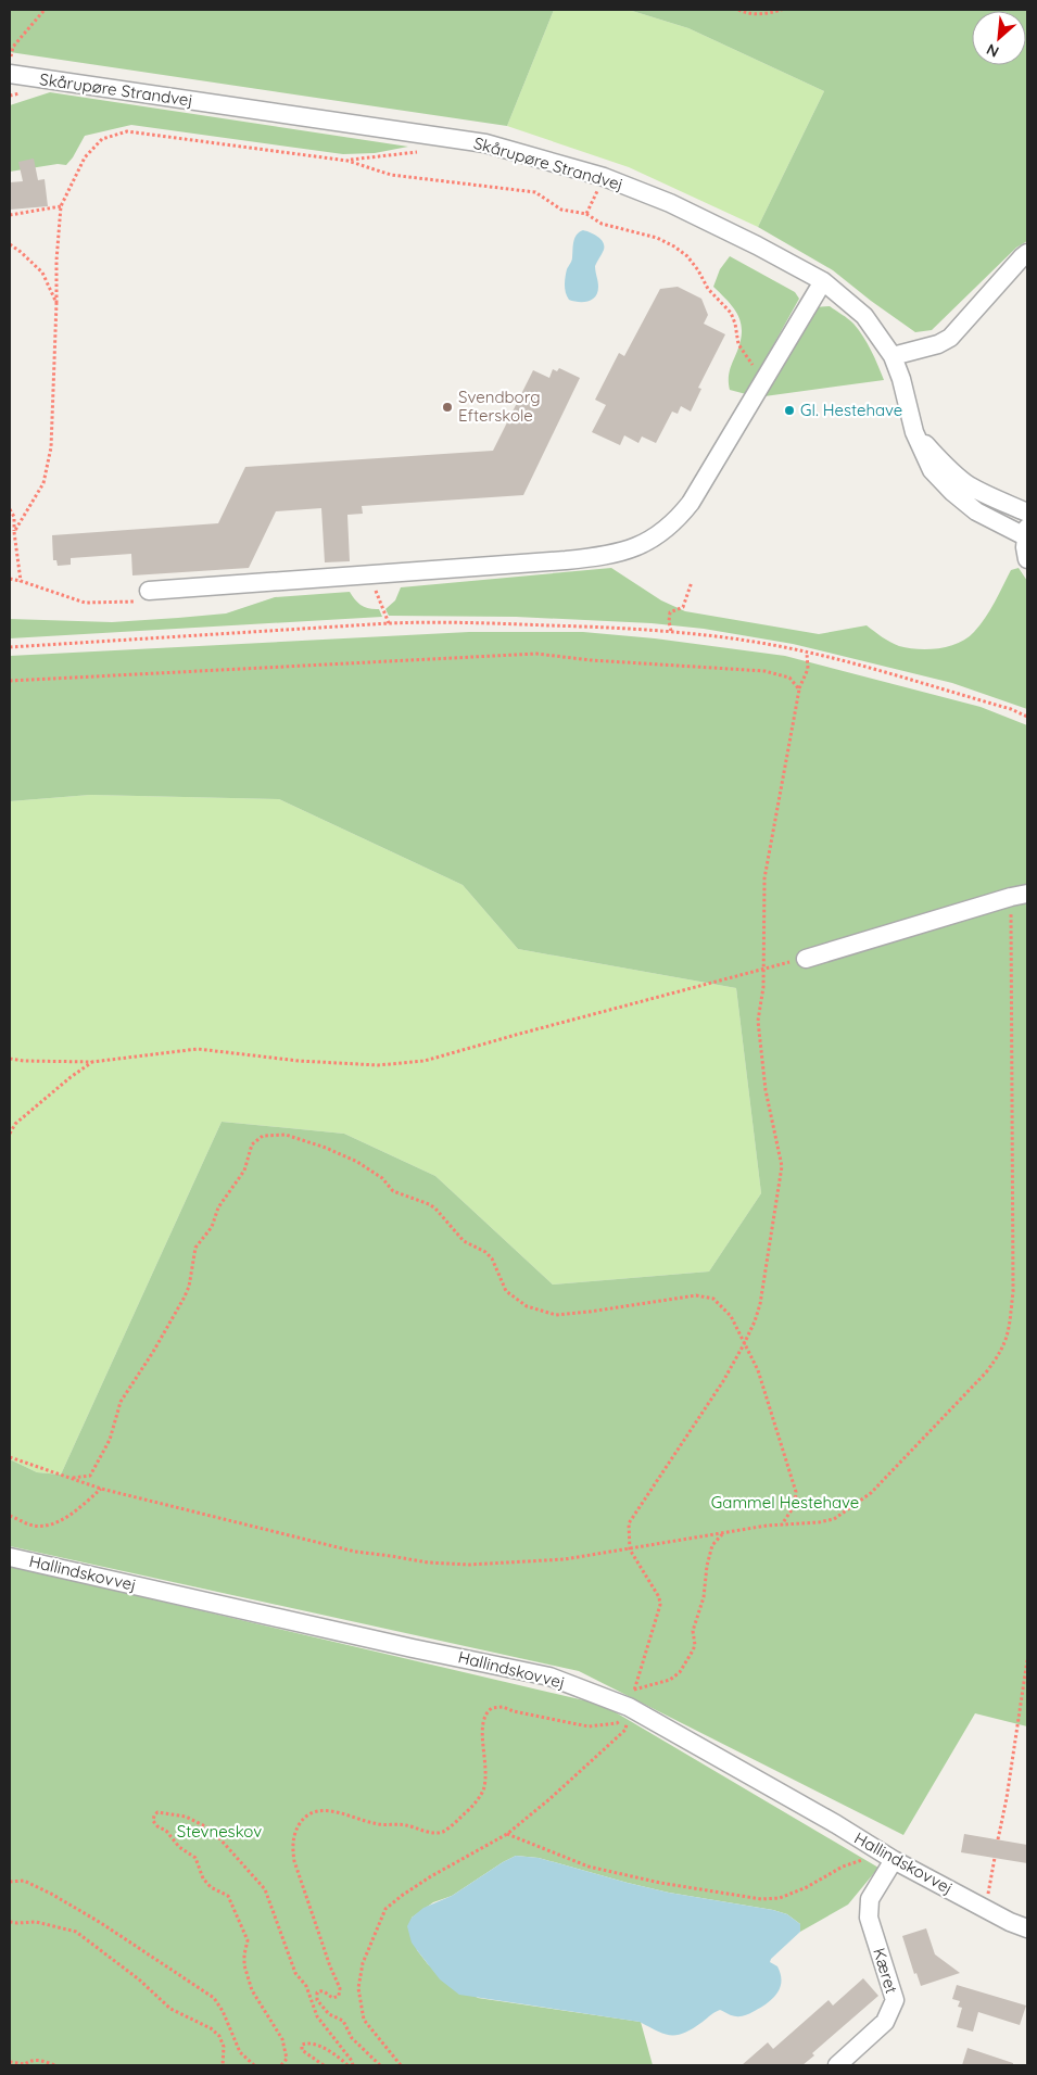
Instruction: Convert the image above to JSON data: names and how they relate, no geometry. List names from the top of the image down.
{
  "streets": {
    "street": ["Skårupøre Strandvej", "Hallindskovvej", "Kæret"]
  },
  "crossings": [
    ["Hallindskovvej", "Kæret"]
  ],
  "parks": ["Gammel Hestehave", "Stevneskov"],
  "places": ["Svendborg Efterskole", "Gl. Hestehave"],
  "north": "bottom left"
}
